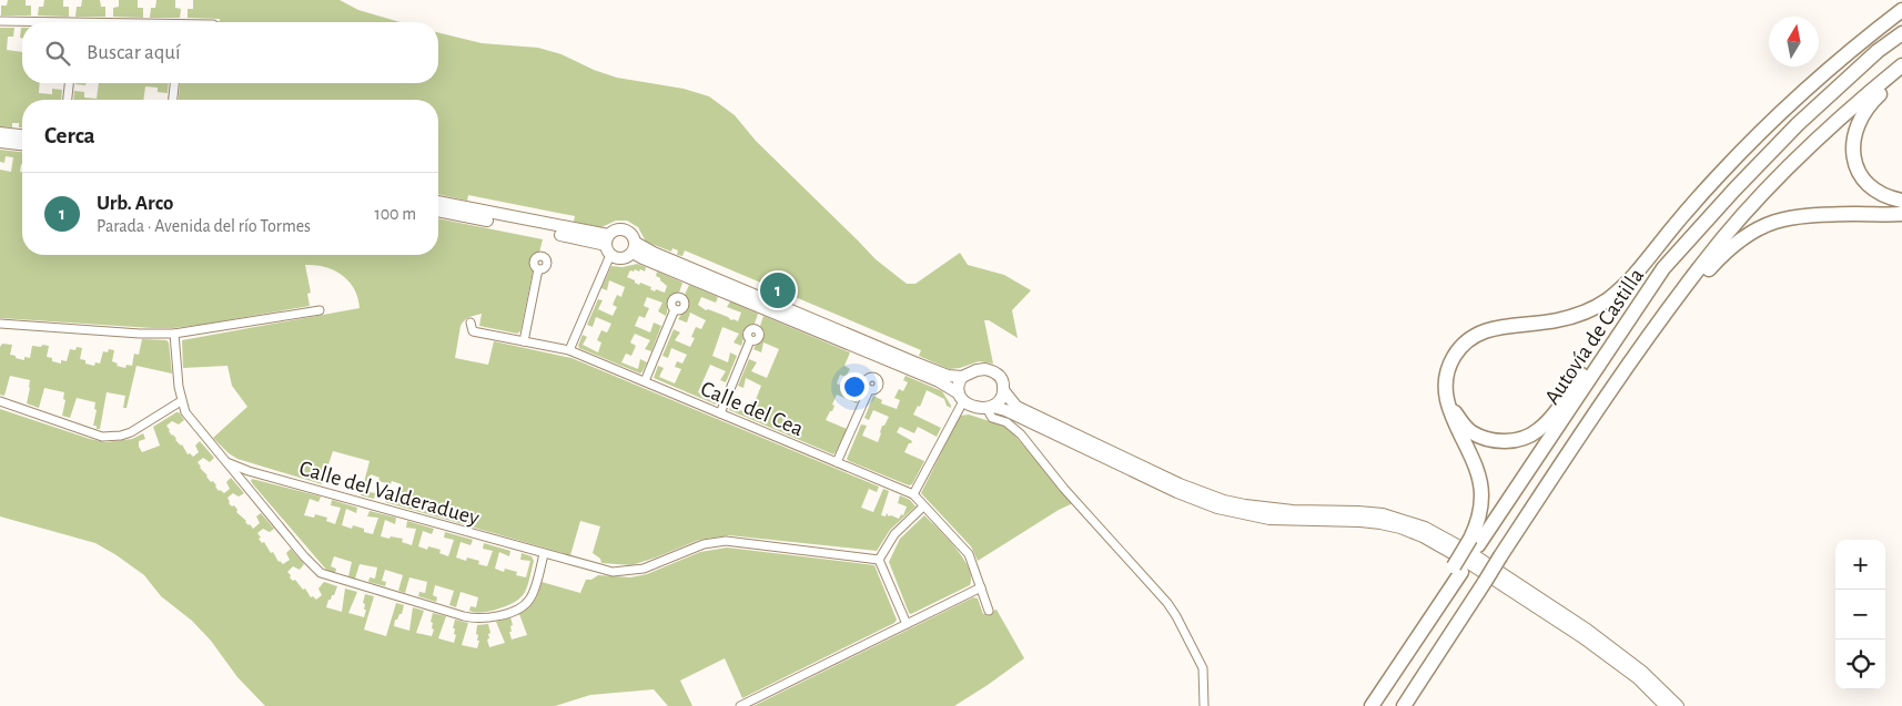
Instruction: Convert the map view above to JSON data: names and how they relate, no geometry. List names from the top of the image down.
{
  "streets": {
    "highway": ["Autovía de Castilla"],
    "street": ["Calle del Cea", "Calle del Valderaduey"]
  },
  "north": "top",
  "page": {
    "search": "Buscar aquí",
    "heading": "Cerca",
    "list": [
      {
        "mark": "1",
        "name": "Urb. Arco",
        "note": "Parada · Avenida del río Tormes",
        "value": "100 m"
      }
    ],
    "pins": "1",
    "map_buttons": ["+", "−"]
  }
}
